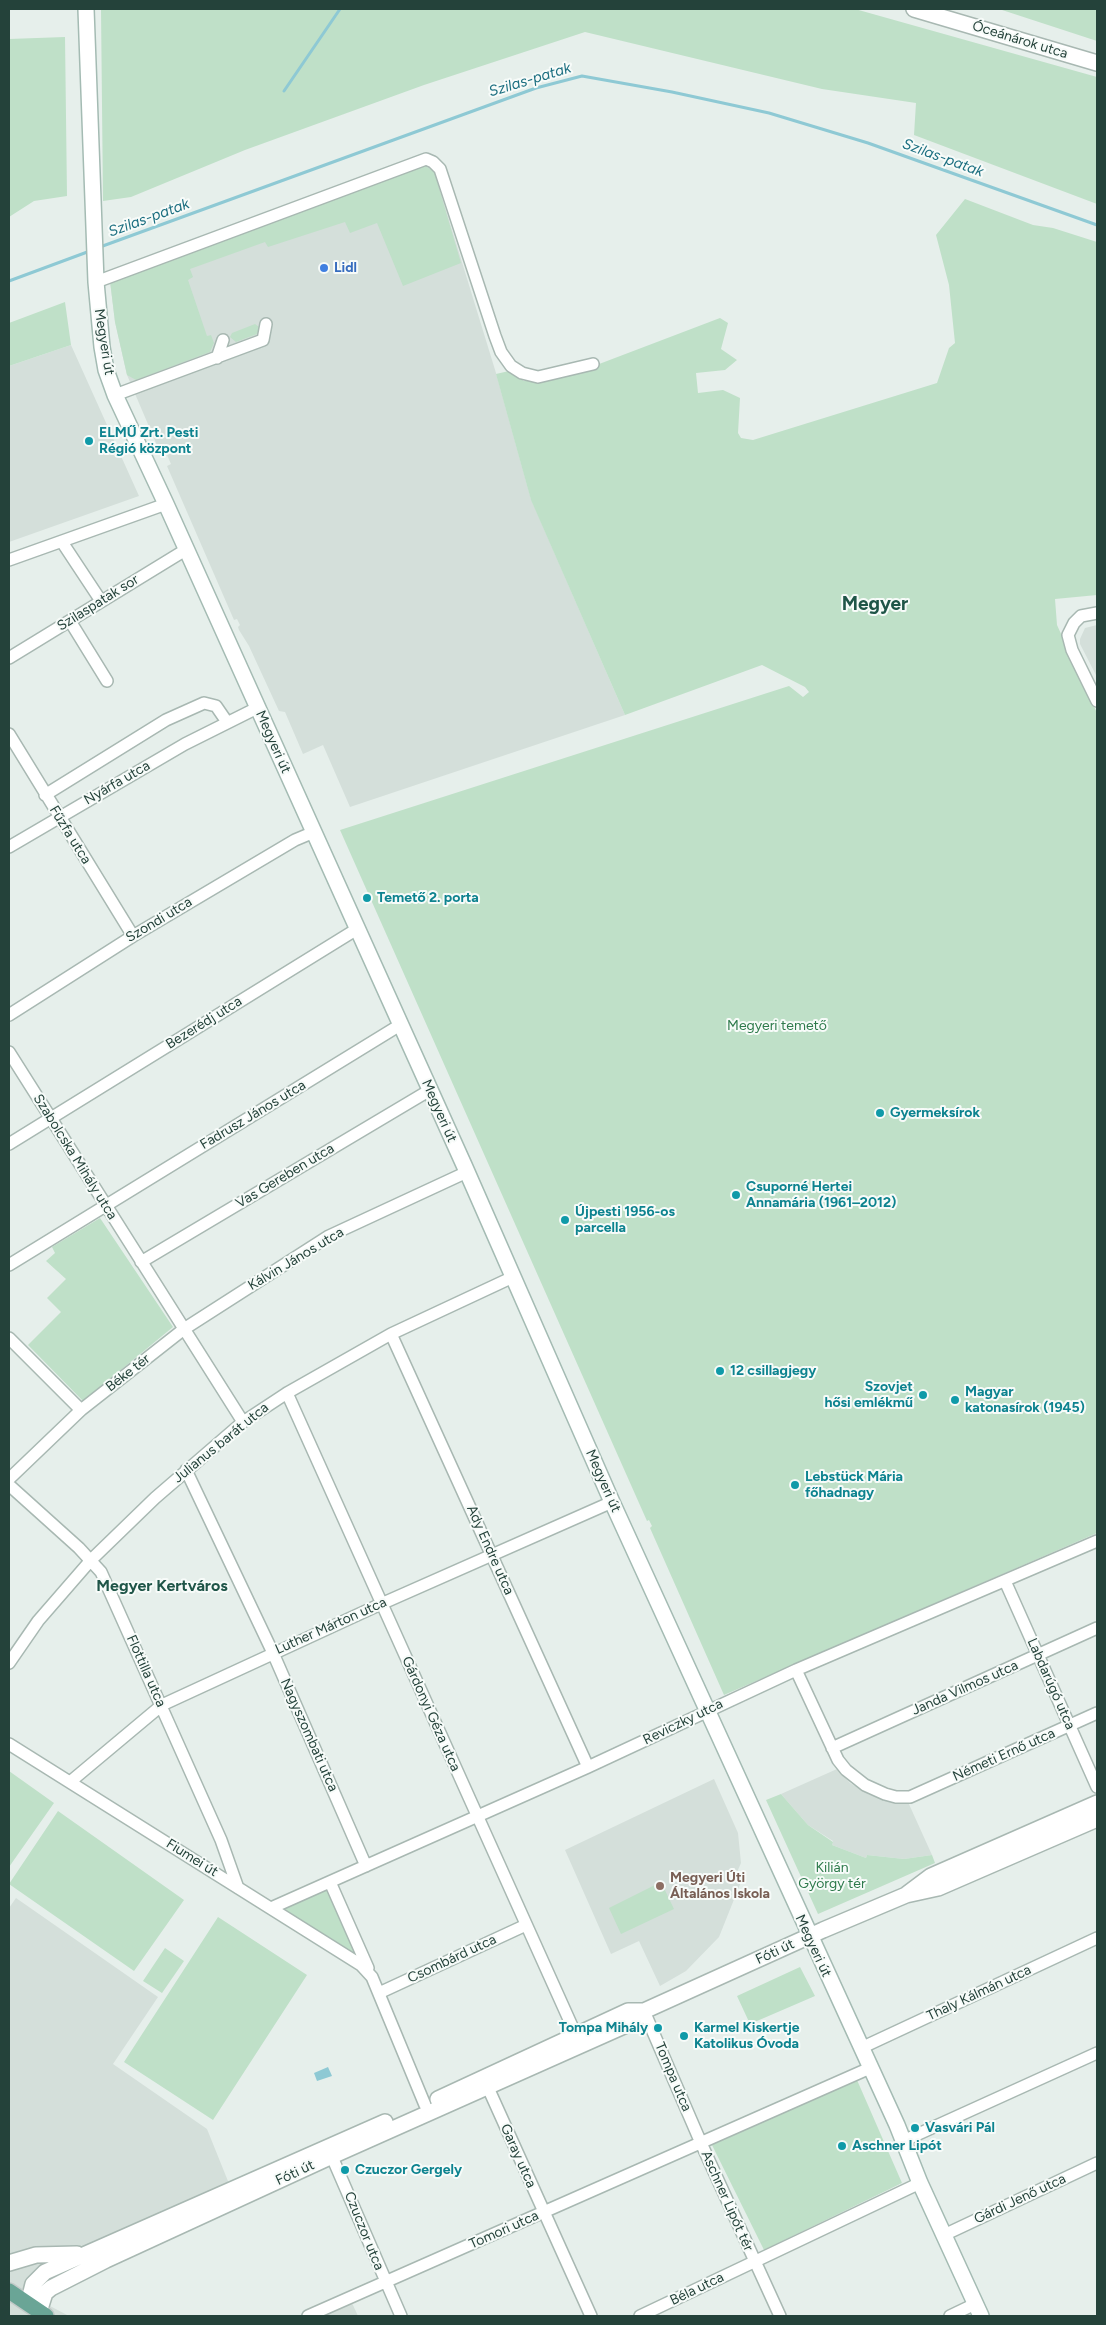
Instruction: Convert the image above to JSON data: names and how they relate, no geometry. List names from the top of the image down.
{
  "streets": {
    "main road": ["Óceánárok utca", "Megyeri út", "Fóti út"],
    "street": [
      "Szilaspatak sor",
      "Nyárfa utca",
      "Fűzfa utca",
      "Szondi utca",
      "Bezerédj utca",
      "Fadrusz János utca",
      "Szabolcska Mihály utca",
      "Vas Gereben utca",
      "Kálvin János utca",
      "Béke tér",
      "Julianus barát utca",
      "Ady Endre utca",
      "Luther Márton utca",
      "Flottilla utca",
      "Labdarúgó utca",
      "Janda Vilmos utca",
      "Gárdonyi Géza utca",
      "Reviczky utca",
      "Nagyszombati utca",
      "Németi Ernő utca",
      "Fiumei út",
      "Csombárd utca",
      "Thaly Kálmán utca",
      "Tompa utca",
      "Garay utca",
      "Gárdi Jenő utca",
      "Aschner Lipót tér",
      "Tomori utca",
      "Czuczor utca",
      "Béla utca"
    ]
  },
  "crossings": [
    ["Megyeri út", "Szilaspatak sor"],
    ["Megyeri út", "Nyárfa utca"],
    ["Megyeri út", "Szondi utca"],
    ["Megyeri út", "Bezerédj utca"],
    ["Megyeri út", "Fadrusz János utca"],
    ["Megyeri út", "Vas Gereben utca"],
    ["Megyeri út", "Kálvin János utca"],
    ["Megyeri út", "Julianus barát utca"],
    ["Megyeri út", "Luther Márton utca"],
    ["Megyeri út", "Reviczky utca"],
    ["Megyeri út", "Fóti út"],
    ["Megyeri út", "Thaly Kálmán utca"],
    ["Megyeri út", "Gárdi Jenő utca"],
    ["Megyeri út", "Aschner Lipót tér"],
    ["Nyárfa utca", "Fűzfa utca"],
    ["Fűzfa utca", "Szondi utca"],
    ["Bezerédj utca", "Szabolcska Mihály utca"],
    ["Fadrusz János utca", "Szabolcska Mihály utca"],
    ["Szabolcska Mihály utca", "Vas Gereben utca"],
    ["Kálvin János utca", "Béke tér"],
    ["Julianus barát utca", "Ady Endre utca"],
    ["Julianus barát utca", "Flottilla utca"],
    ["Julianus barát utca", "Gárdonyi Géza utca"],
    ["Julianus barát utca", "Nagyszombati utca"],
    ["Ady Endre utca", "Luther Márton utca"],
    ["Ady Endre utca", "Reviczky utca"],
    ["Luther Márton utca", "Flottilla utca"],
    ["Luther Márton utca", "Gárdonyi Géza utca"],
    ["Luther Márton utca", "Nagyszombati utca"],
    ["Luther Márton utca", "Fiumei út"],
    ["Flottilla utca", "Fiumei út"],
    ["Labdarúgó utca", "Janda Vilmos utca"],
    ["Labdarúgó utca", "Reviczky utca"],
    ["Labdarúgó utca", "Németi Ernő utca"],
    ["Janda Vilmos utca", "Németi Ernő utca"],
    ["Gárdonyi Géza utca", "Reviczky utca"],
    ["Gárdonyi Géza utca", "Fóti út"],
    ["Gárdonyi Géza utca", "Csombárd utca"],
    ["Reviczky utca", "Nagyszombati utca"],
    ["Reviczky utca", "Fiumei út"],
    ["Fiumei út", "Fóti út"],
    ["Fiumei út", "Csombárd utca"],
    ["Fóti út", "Tompa utca"],
    ["Fóti út", "Garay utca"],
    ["Fóti út", "Czuczor utca"],
    ["Tompa utca", "Aschner Lipót tér"],
    ["Tompa utca", "Tomori utca"],
    ["Garay utca", "Tomori utca"],
    ["Aschner Lipót tér", "Tomori utca"],
    ["Aschner Lipót tér", "Béla utca"],
    ["Tomori utca", "Czuczor utca"]
  ],
  "districts": ["Megyer", "Megyer Kertváros"],
  "water": ["Szilas-patak"],
  "parks": ["Megyeri temető", "Kilián György tér"],
  "places": [
    "Lidl",
    "ELMŰ Zrt. Pesti Régió központ",
    "Temető 2. porta",
    "Gyermeksírok",
    "Csuporné Hertei Annamária (1961–2012)",
    "Újpesti 1956-os parcella",
    "12 csillagjegy",
    "Szovjet hősi emlékmű",
    "Magyar katonasírok (1945)",
    "Lebstück Mária főhadnagy",
    "Megyeri Úti Általános Iskola",
    "Tompa Mihály",
    "Karmel Kiskertje Katolikus Óvoda",
    "Vasvári Pál",
    "Aschner Lipót",
    "Czuczor Gergely"
  ]
}
